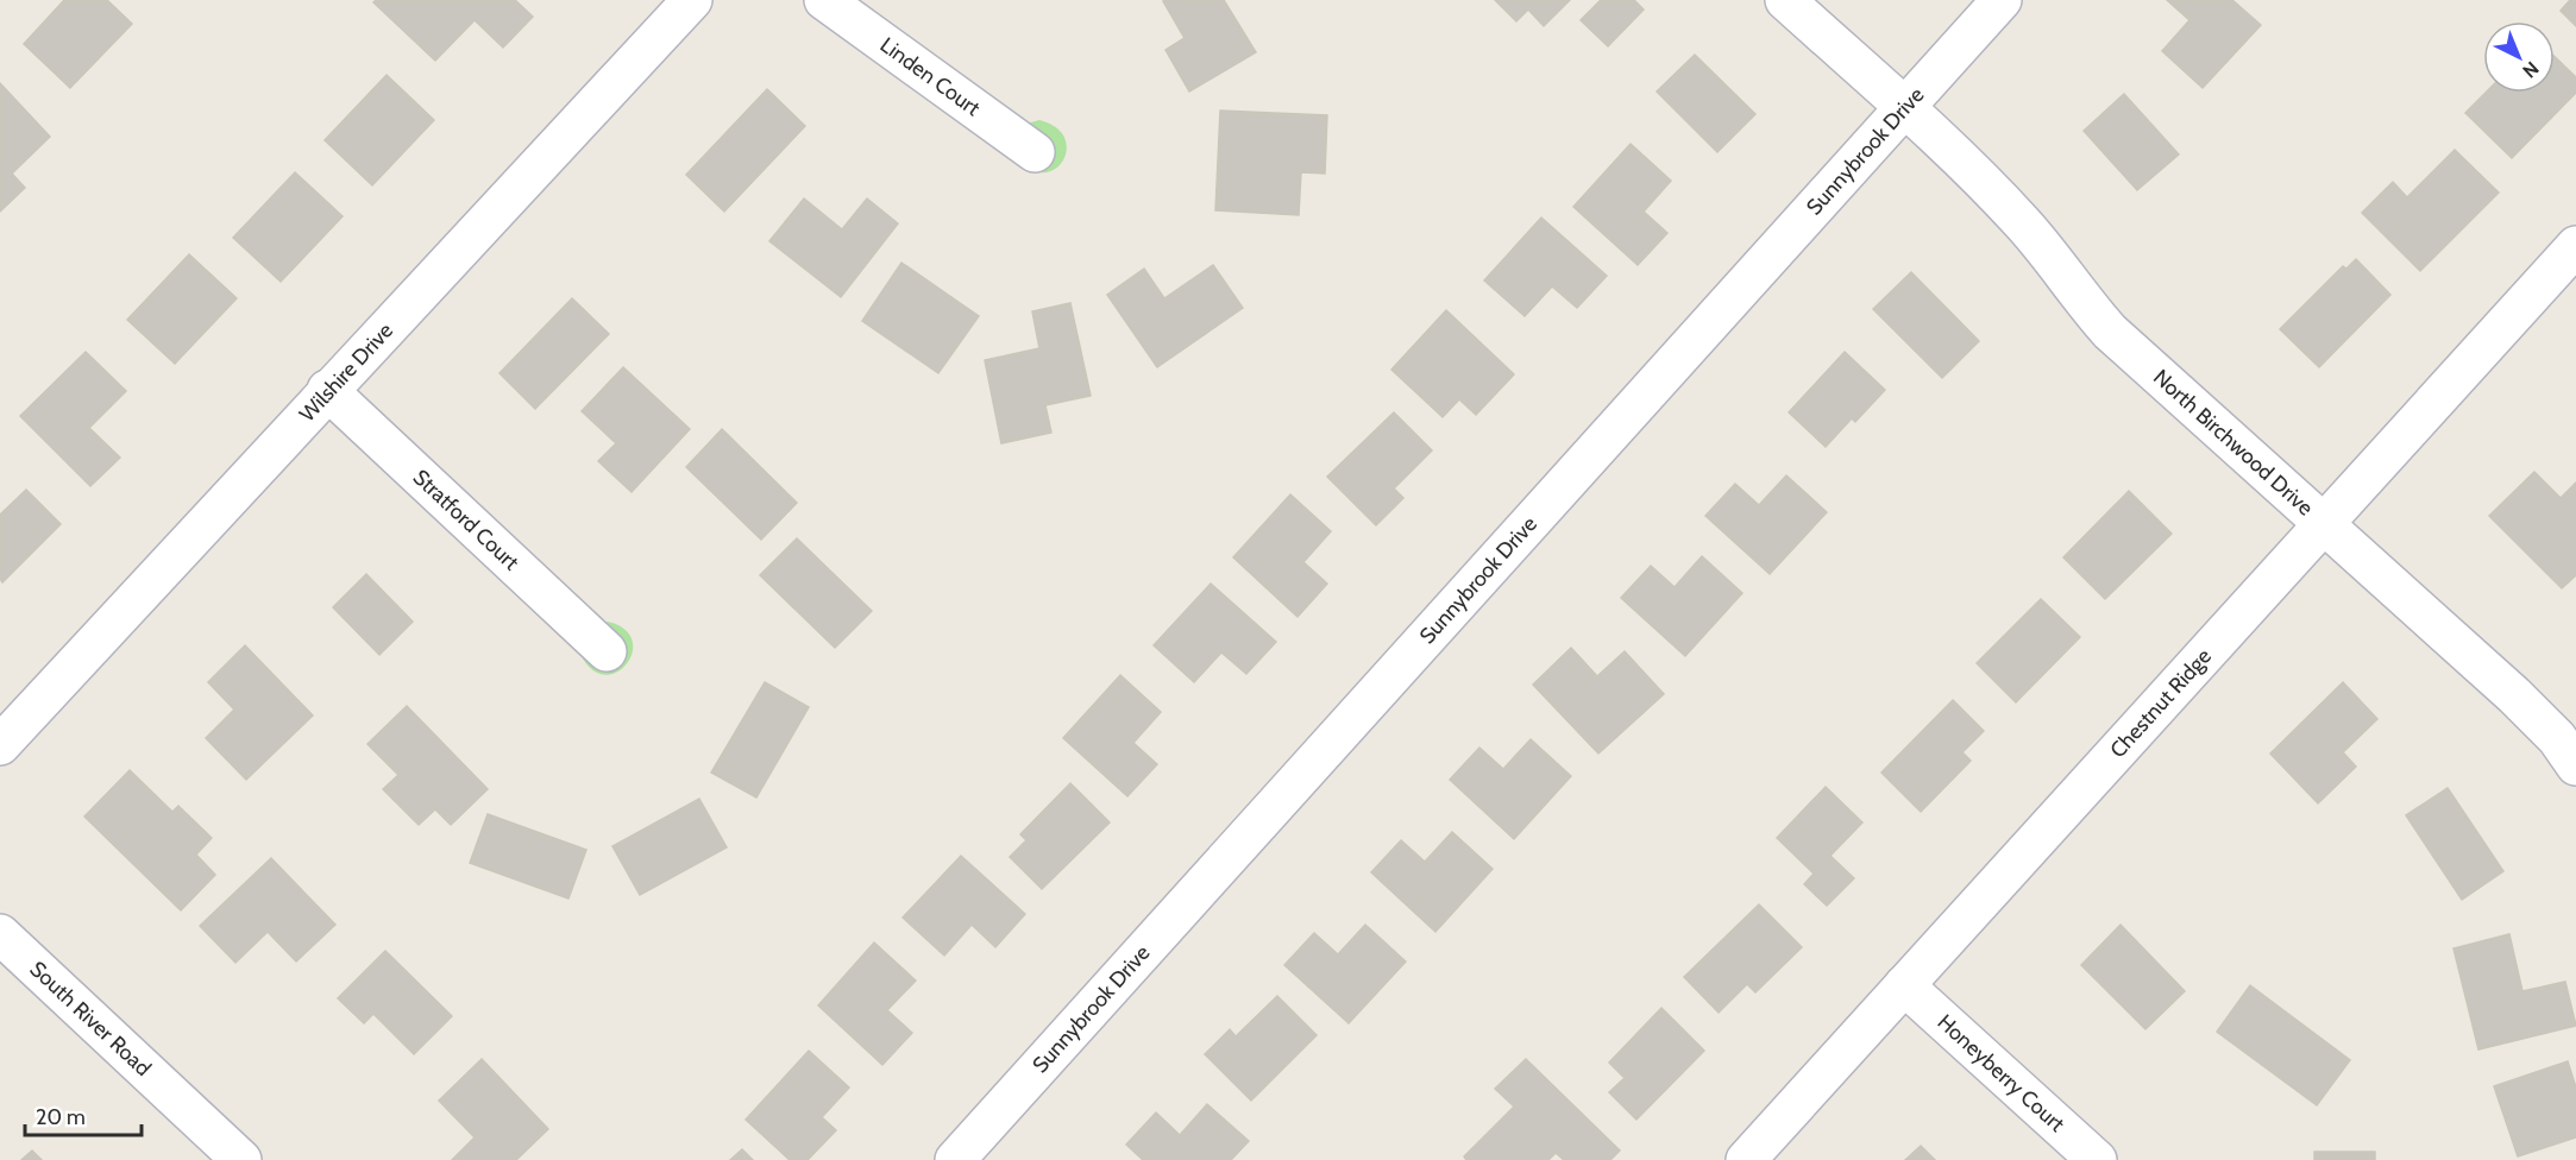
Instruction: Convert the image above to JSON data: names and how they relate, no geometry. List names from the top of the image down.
{
  "streets": {
    "street": [
      "Linden Court",
      "Sunnybrook Drive",
      "Wilshire Drive",
      "North Birchwood Drive",
      "Stratford Court",
      "Chestnut Ridge",
      "South River Road",
      "Honeyberry Court"
    ]
  },
  "crossings": [
    ["Sunnybrook Drive", "North Birchwood Drive"],
    ["Wilshire Drive", "Stratford Court"],
    ["North Birchwood Drive", "Chestnut Ridge"],
    ["Chestnut Ridge", "Honeyberry Court"]
  ],
  "scale_bar": "20 m",
  "north": "bottom right"
}
